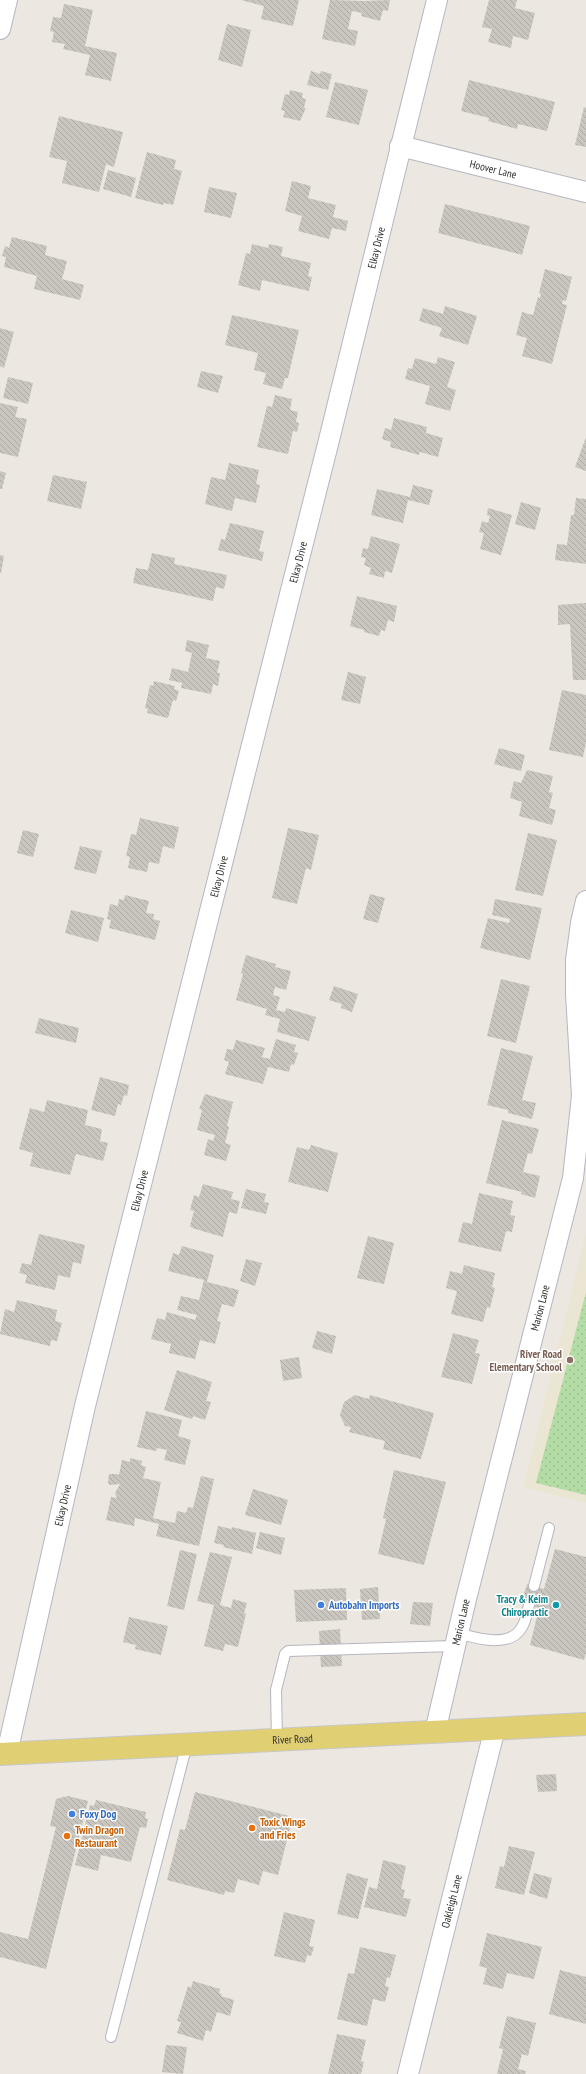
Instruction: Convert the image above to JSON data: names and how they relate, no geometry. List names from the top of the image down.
{
  "streets": {
    "main road": ["River Road"],
    "street": [
      "Hoover Lane",
      "Elkay Drive",
      "Marion Lane",
      "Oakleigh Lane"
    ]
  },
  "crossings": [
    ["Hoover Lane", "Elkay Drive"],
    ["Elkay Drive", "River Road"],
    ["Marion Lane", "River Road"],
    ["River Road", "Oakleigh Lane"]
  ],
  "places": [
    "River Road Elementary School",
    "Autobahn Imports",
    "Tracy & Keim Chiropractic",
    "Foxy Dog",
    "Toxic Wings and Fries",
    "Twin Dragon Restaurant"
  ]
}
